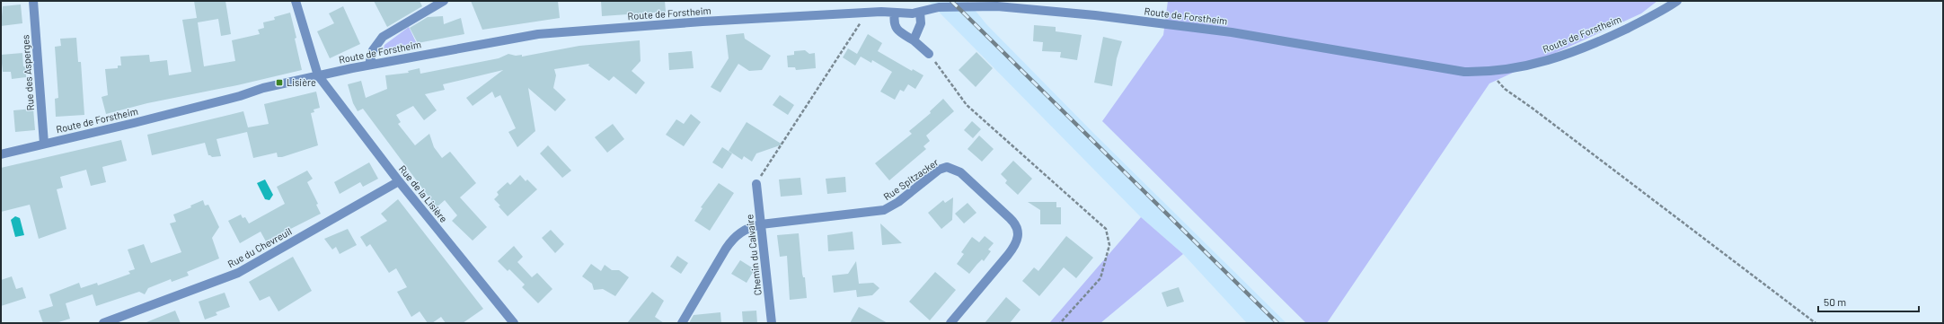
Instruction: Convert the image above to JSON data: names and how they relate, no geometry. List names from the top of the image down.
{
  "streets": {
    "street": [
      "Route de Forstheim",
      "Rue des Asperges",
      "Rue Spitzacker",
      "Rue de la Lisière",
      "Rue du Chevreuil",
      "Chemin du Calvaire"
    ]
  },
  "crossings": [
    ["Route de Forstheim", "Rue des Asperges"],
    ["Route de Forstheim", "Rue de la Lisière"],
    ["Rue Spitzacker", "Chemin du Calvaire"],
    ["Rue de la Lisière", "Rue du Chevreuil"]
  ],
  "places": {
    "transit": ["Lisière"]
  },
  "scale_bar": "50 m"
}
